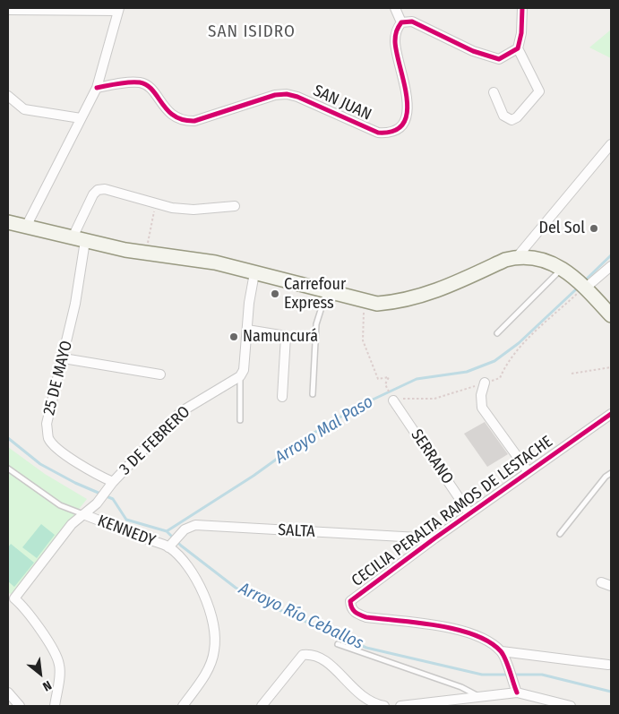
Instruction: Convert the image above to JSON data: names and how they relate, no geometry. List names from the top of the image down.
{
  "streets": {
    "street": [
      "SAN JUAN",
      "25 DE MAYO",
      "3 DE FEBRERO",
      "SERRANO",
      "CECILIA PERALTA RAMOS DE LESTACHE",
      "KENNEDY",
      "SALTA"
    ]
  },
  "crossings": [
    ["25 DE MAYO", "3 DE FEBRERO"],
    ["3 DE FEBRERO", "KENNEDY"],
    ["SERRANO", "CECILIA PERALTA RAMOS DE LESTACHE"],
    ["CECILIA PERALTA RAMOS DE LESTACHE", "SALTA"],
    ["KENNEDY", "SALTA"]
  ],
  "districts": ["SAN ISIDRO"],
  "water": ["Arroyo Mal Paso", "Arroyo Río Ceballos"],
  "places": ["Del Sol", "Carrefour Express", "Namuncurá"],
  "north": "bottom right"
}
